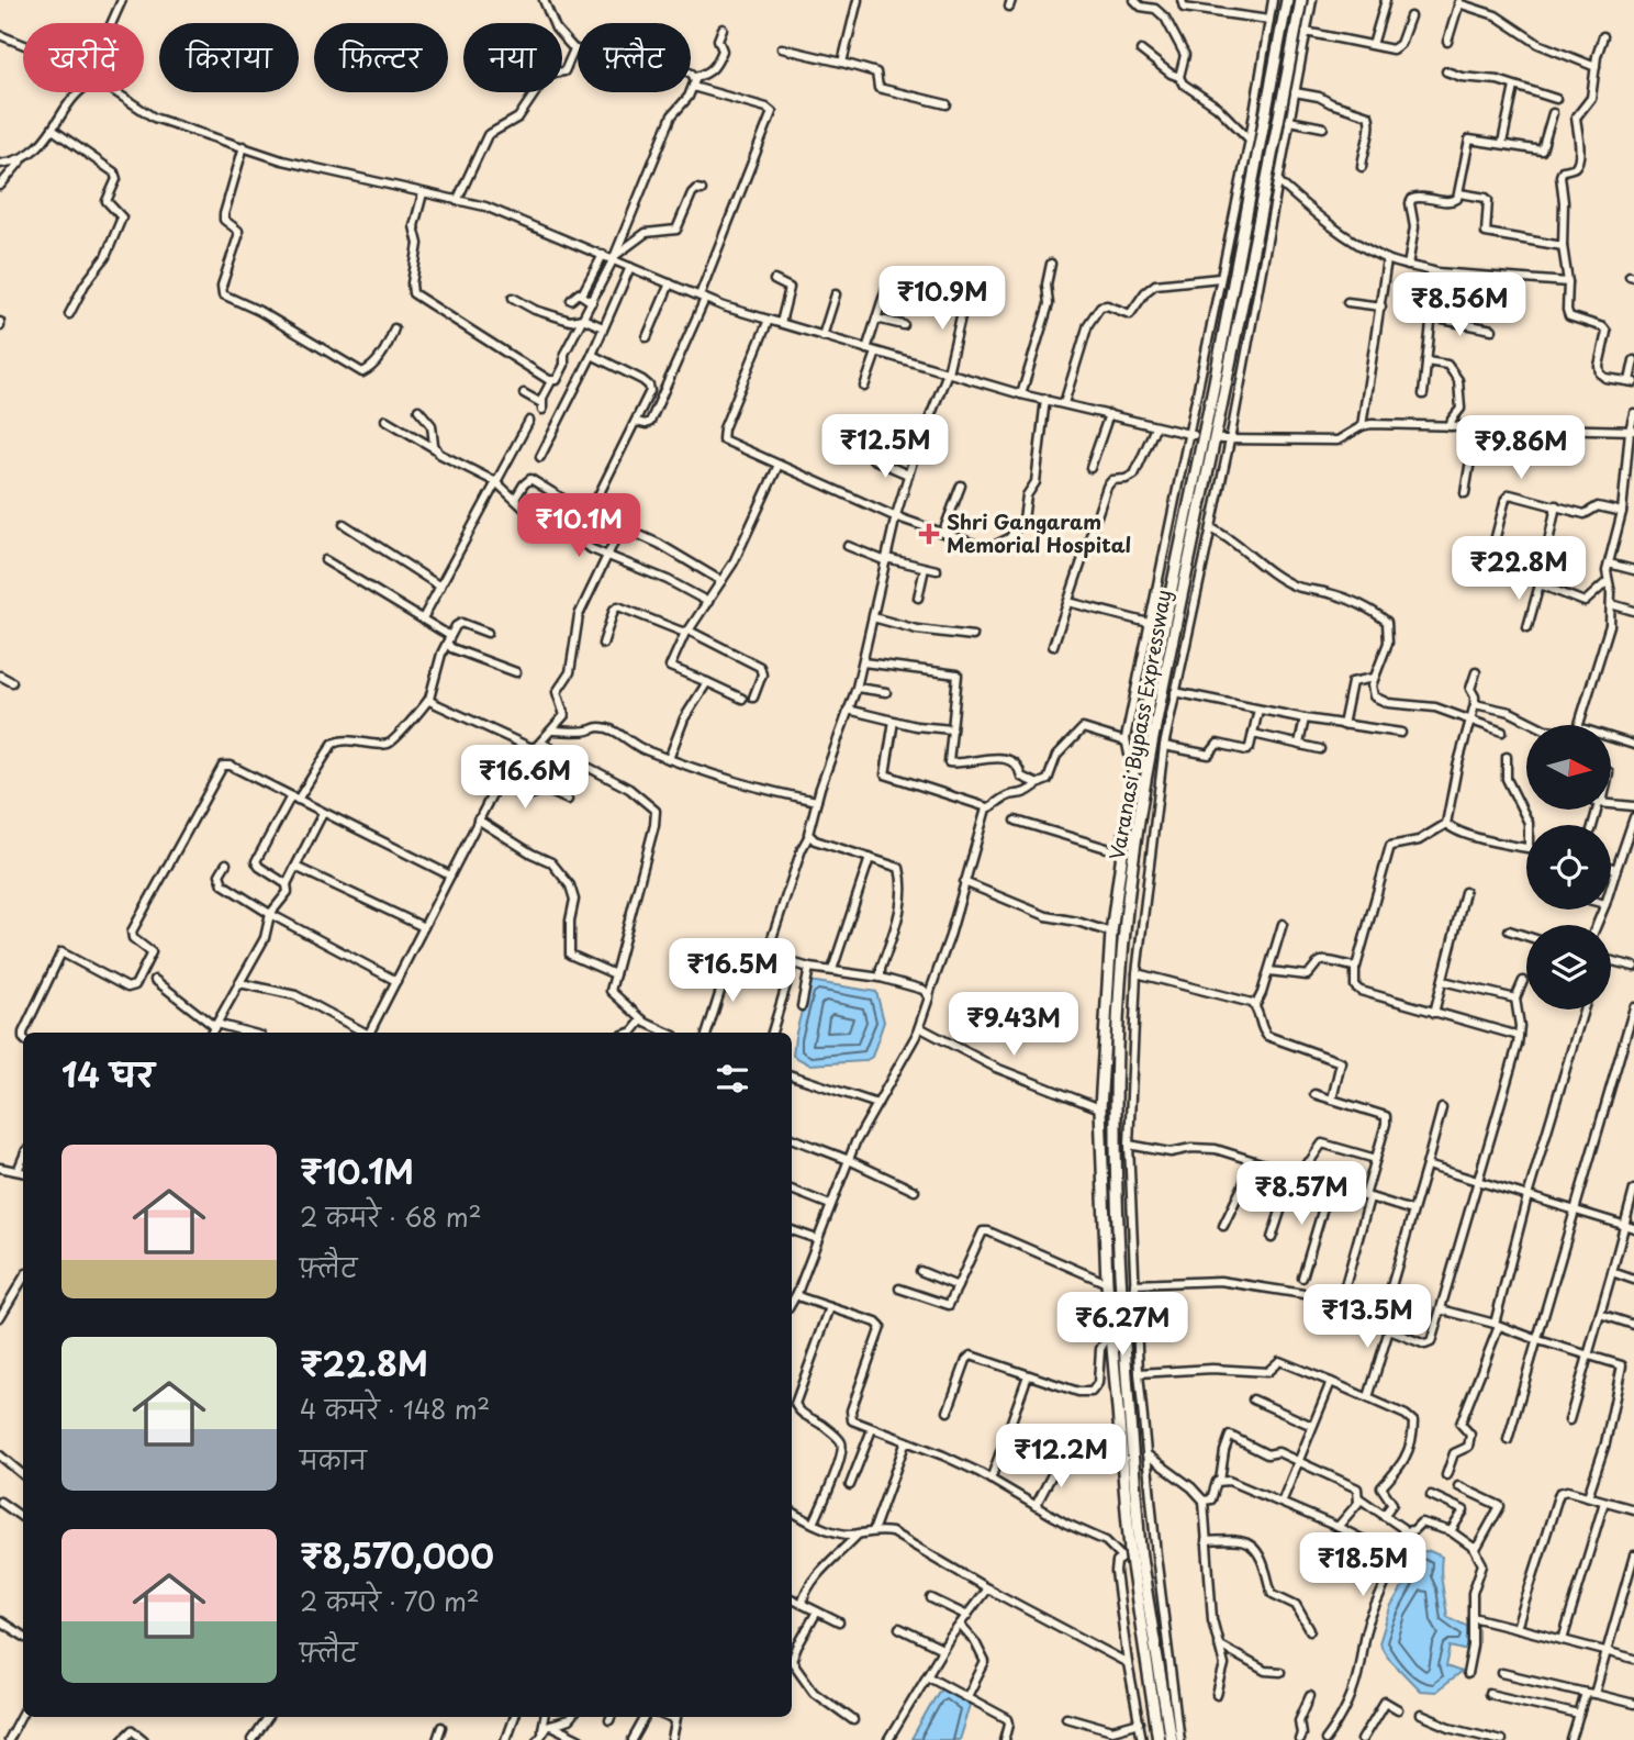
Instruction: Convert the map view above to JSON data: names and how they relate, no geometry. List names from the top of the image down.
{
  "streets": {
    "highway": ["Varanasi Bypass Expressway"]
  },
  "places": {
    "health": ["Shri Gangaram Memorial Hospital"]
  },
  "north": "right",
  "page": {
    "chip": [
      "खरीदें",
      "किराया",
      "फ़िल्टर",
      "नया",
      "फ़्लैट"
    ],
    "price": [
      "₹10.9M",
      "₹8.56M",
      "₹12.5M",
      "₹9.86M",
      "₹10.1M",
      "₹22.8M",
      "₹16.6M",
      "₹16.5M",
      "₹9.43M",
      "₹8.57M",
      "₹13.5M",
      "₹6.27M",
      "₹12.2M",
      "₹18.5M"
    ],
    "heading": "14 घर",
    "list": [
      {
        "name": "₹10.1M",
        "note": "2 कमरे · 68 m² · फ़्लैट"
      },
      {
        "name": "₹22.8M",
        "note": "4 कमरे · 148 m² · मकान"
      },
      {
        "name": "₹8,570,000",
        "note": "2 कमरे · 70 m² · फ़्लैट"
      }
    ]
  }
}
